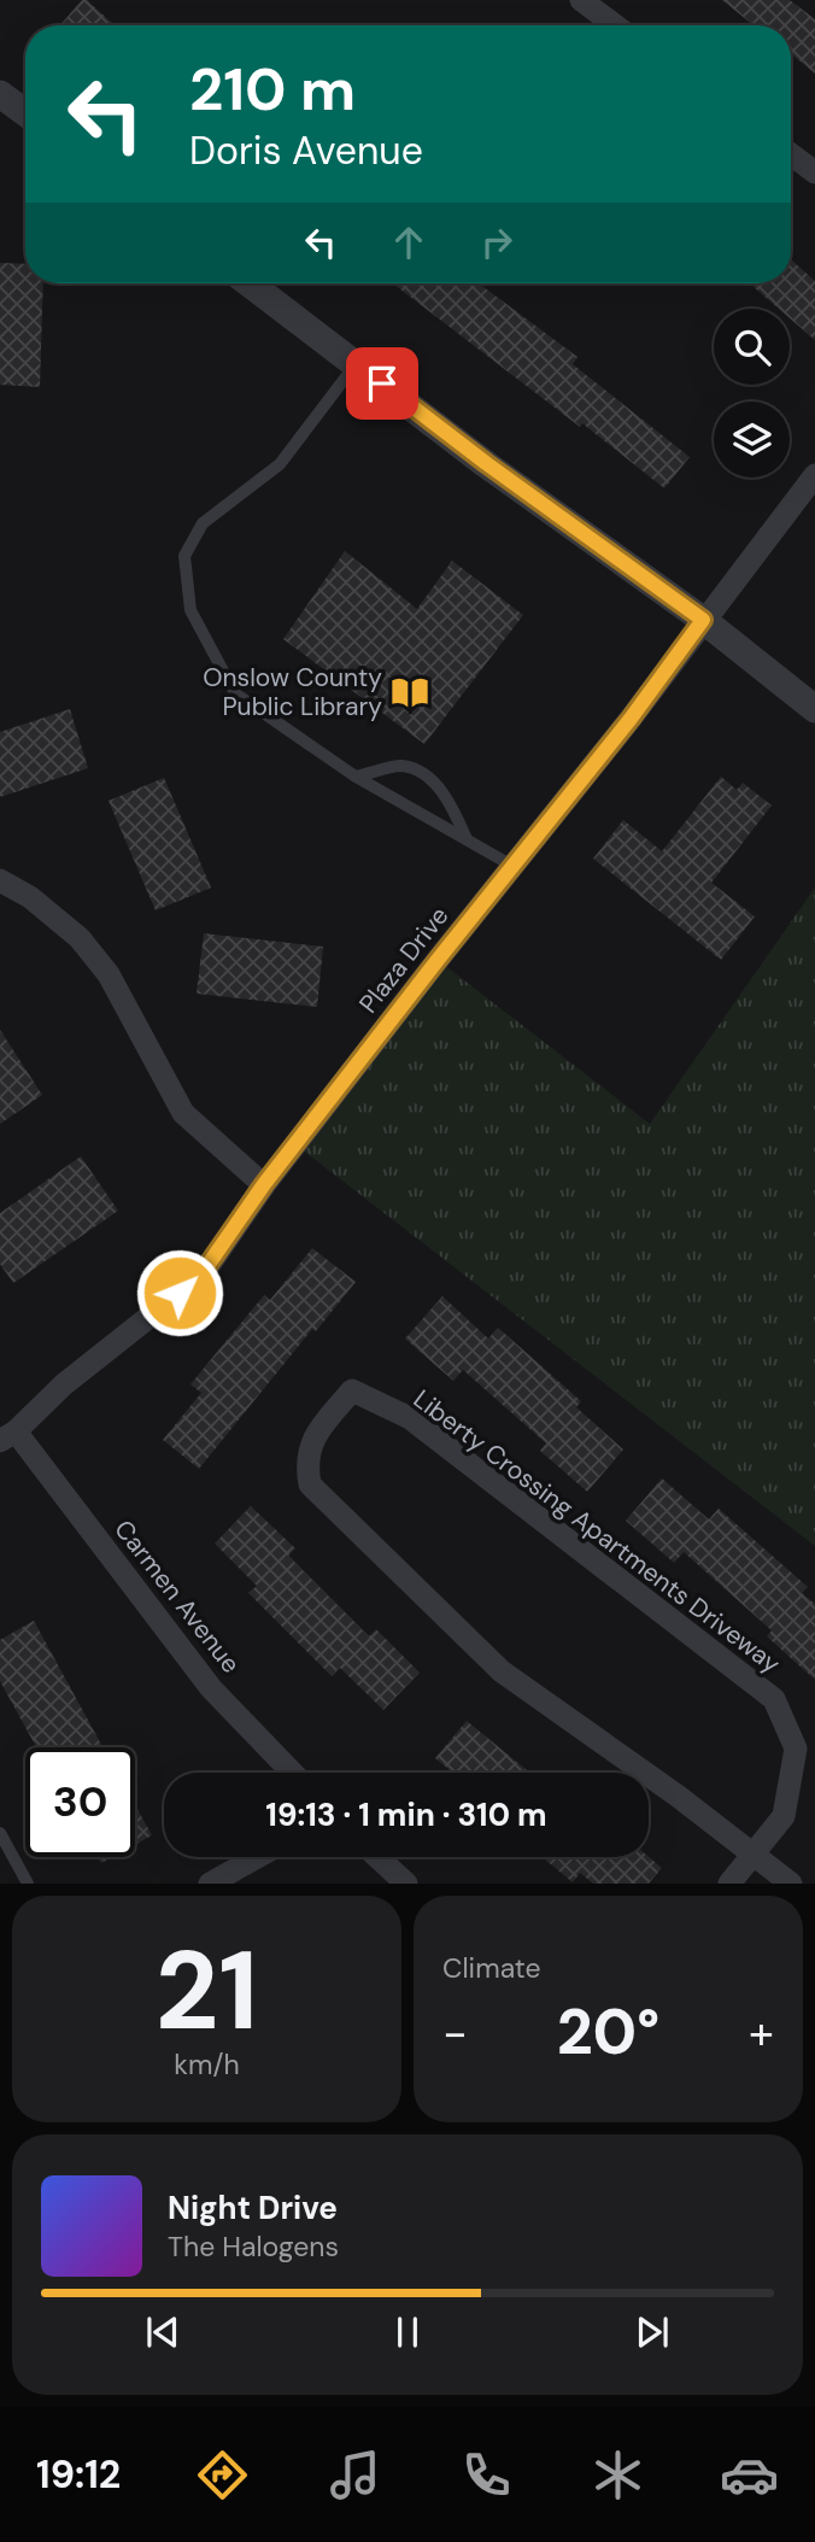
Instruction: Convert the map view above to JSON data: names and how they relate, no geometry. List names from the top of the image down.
{
  "streets": {
    "street": ["Plaza Drive", "Liberty Crossing Apartments Driveway", "Carmen Avenue"]
  },
  "crossings": [
    ["Plaza Drive", "Carmen Avenue"]
  ],
  "places": {
    "library": ["Onslow County Public Library"]
  },
  "page": {
    "turn": ["210 m", "Doris Avenue"],
    "limit": "30",
    "trip": "19:13 · 1 min · 310 m",
    "tile": [
      ["21", "km/h"],
      "Climate"
    ],
    "heat": ["−", "20°", "+"],
    "song": ["Night Drive", "The Halogens"],
    "tabs": "19:12"
  }
}
